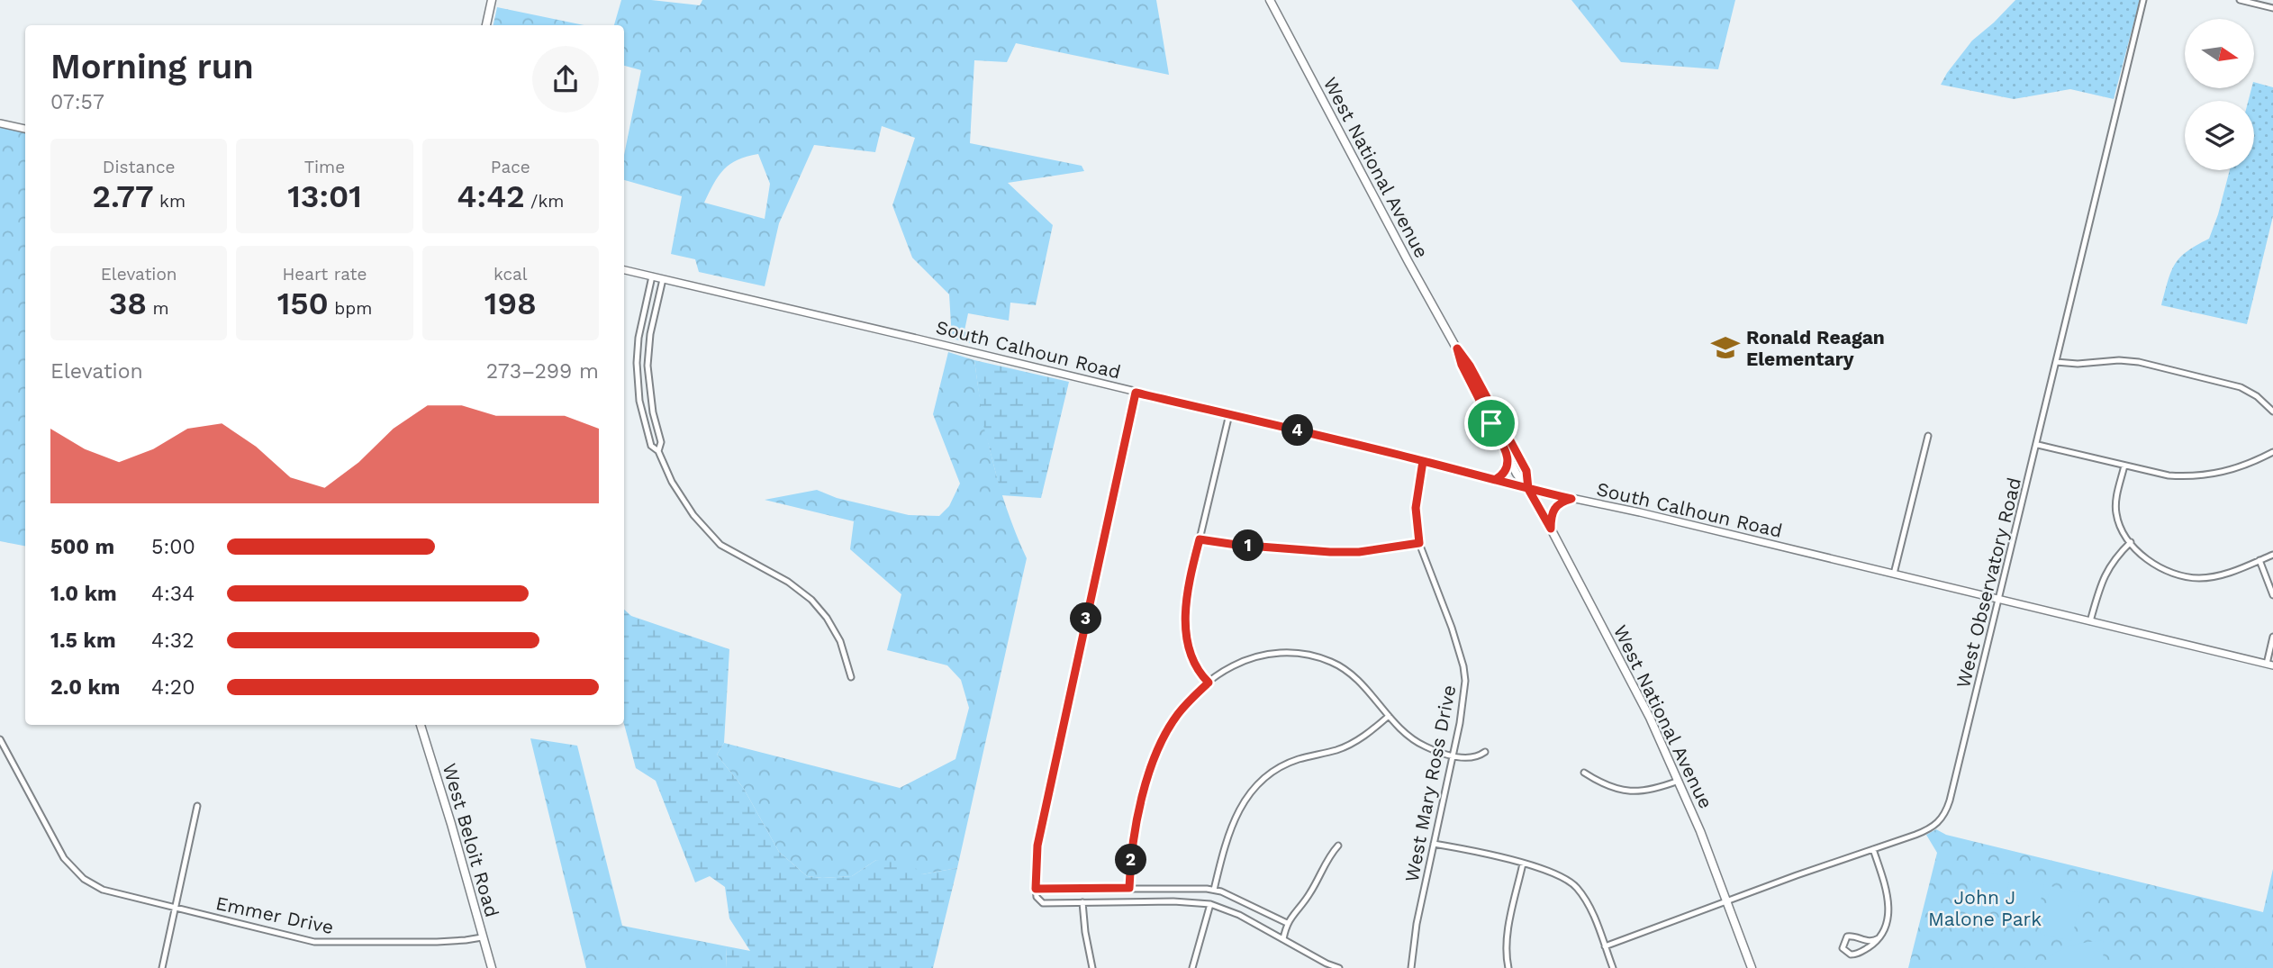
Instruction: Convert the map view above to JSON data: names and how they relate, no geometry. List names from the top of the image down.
{
  "streets": {
    "main road": ["West National Avenue", "West Beloit Road"],
    "street": [
      "South Calhoun Road",
      "West Observatory Road",
      "West Mary Ross Drive",
      "Emmer Drive"
    ]
  },
  "crossings": [
    ["West National Avenue", "South Calhoun Road"],
    ["West National Avenue", "West Observatory Road"],
    ["South Calhoun Road", "West Observatory Road"],
    ["South Calhoun Road", "West Mary Ross Drive"],
    ["West Beloit Road", "Emmer Drive"]
  ],
  "parks": ["John J Malone Park"],
  "places": {
    "school or university": ["Ronald Reagan Elementary"]
  },
  "north": "right",
  "page": {
    "heading": ["Morning run", "07:57"],
    "stats": [
      ["Distance", "2.77 km"],
      ["Time", "13:01"],
      ["Pace", "4:42 /km"],
      ["Elevation", "38 m"],
      ["Heart rate", "150 bpm"],
      ["kcal", "198"]
    ],
    "chart": ["Elevation", "273–299 m"],
    "pins": [
      "4",
      "1",
      "3",
      "2"
    ],
    "list": [
      {
        "name": "500 m",
        "note": "5:00"
      },
      {
        "name": "1.0 km",
        "note": "4:34"
      },
      {
        "name": "1.5 km",
        "note": "4:32"
      },
      {
        "name": "2.0 km",
        "note": "4:20"
      }
    ]
  }
}
